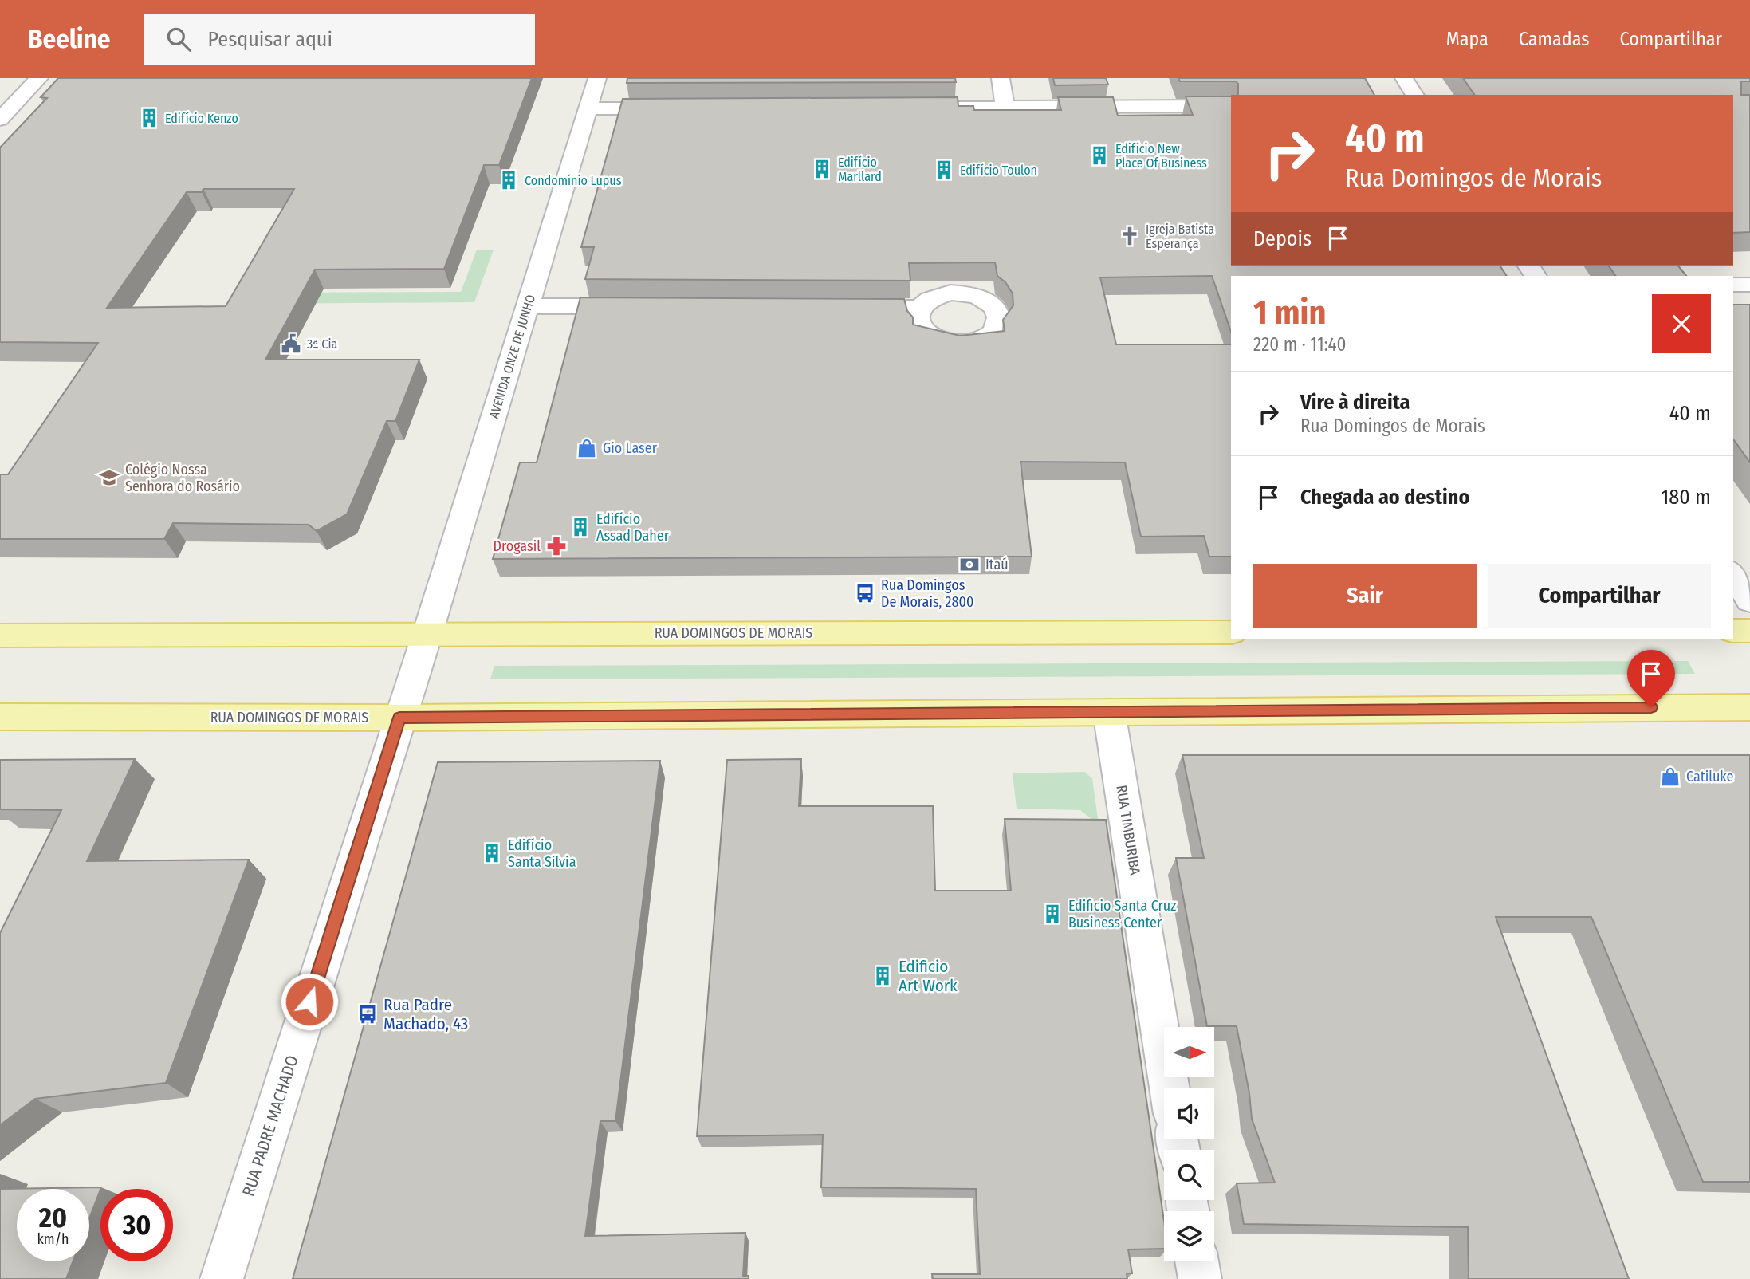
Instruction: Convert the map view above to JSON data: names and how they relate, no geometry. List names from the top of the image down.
{
  "streets": {
    "main road": ["RUA DOMINGOS DE MORAIS"],
    "street": ["AVENIDA ONZE DE JUNHO", "RUA TIMBURIBA", "RUA PADRE MACHADO"]
  },
  "crossings": [
    ["AVENIDA ONZE DE JUNHO", "RUA DOMINGOS DE MORAIS"],
    ["AVENIDA ONZE DE JUNHO", "RUA PADRE MACHADO"],
    ["RUA DOMINGOS DE MORAIS", "RUA TIMBURIBA"],
    ["RUA DOMINGOS DE MORAIS", "RUA PADRE MACHADO"]
  ],
  "places": {
    "building": [
      "Edifício Kenzo",
      "Edifício New Place Of Business",
      "Edifício Marllard",
      "Edifício Toulon",
      "Condomínio Lupus",
      "Edifício Assad Daher",
      "Edifício Santa Silvia",
      "Edificio Santa Cruz Business Center",
      "Edificio Art Work"
    ],
    "church": ["Igreja Batista Esperança"],
    "public building": ["3ª Cia"],
    "shop": ["Gio Laser", "Catiluke"],
    "school or university": ["Colégio Nossa Senhora do Rosário"],
    "pharmacy": ["Drogasil"],
    "bank": ["Itaú"],
    "bus stop": ["Rua Domingos De Morais, 2800", "Rua Padre Machado, 43"]
  },
  "north": "right",
  "page": {
    "header": "Beeline",
    "search": "Pesquisar aqui",
    "nav": ["Mapa", "Camadas", "Compartilhar"],
    "turn": ["40 m", "Rua Domingos de Morais"],
    "then": "Depois",
    "heading": ["1 min", "220 m · 11:40"],
    "list": [
      {
        "name": "Vire à direita",
        "note": "Rua Domingos de Morais",
        "value": "40 m"
      },
      {
        "name": "Chegada ao destino",
        "value": "180 m"
      }
    ],
    "buttons": ["Sair", "Compartilhar"],
    "speed": "20 km/h",
    "limit": "30"
  }
}
